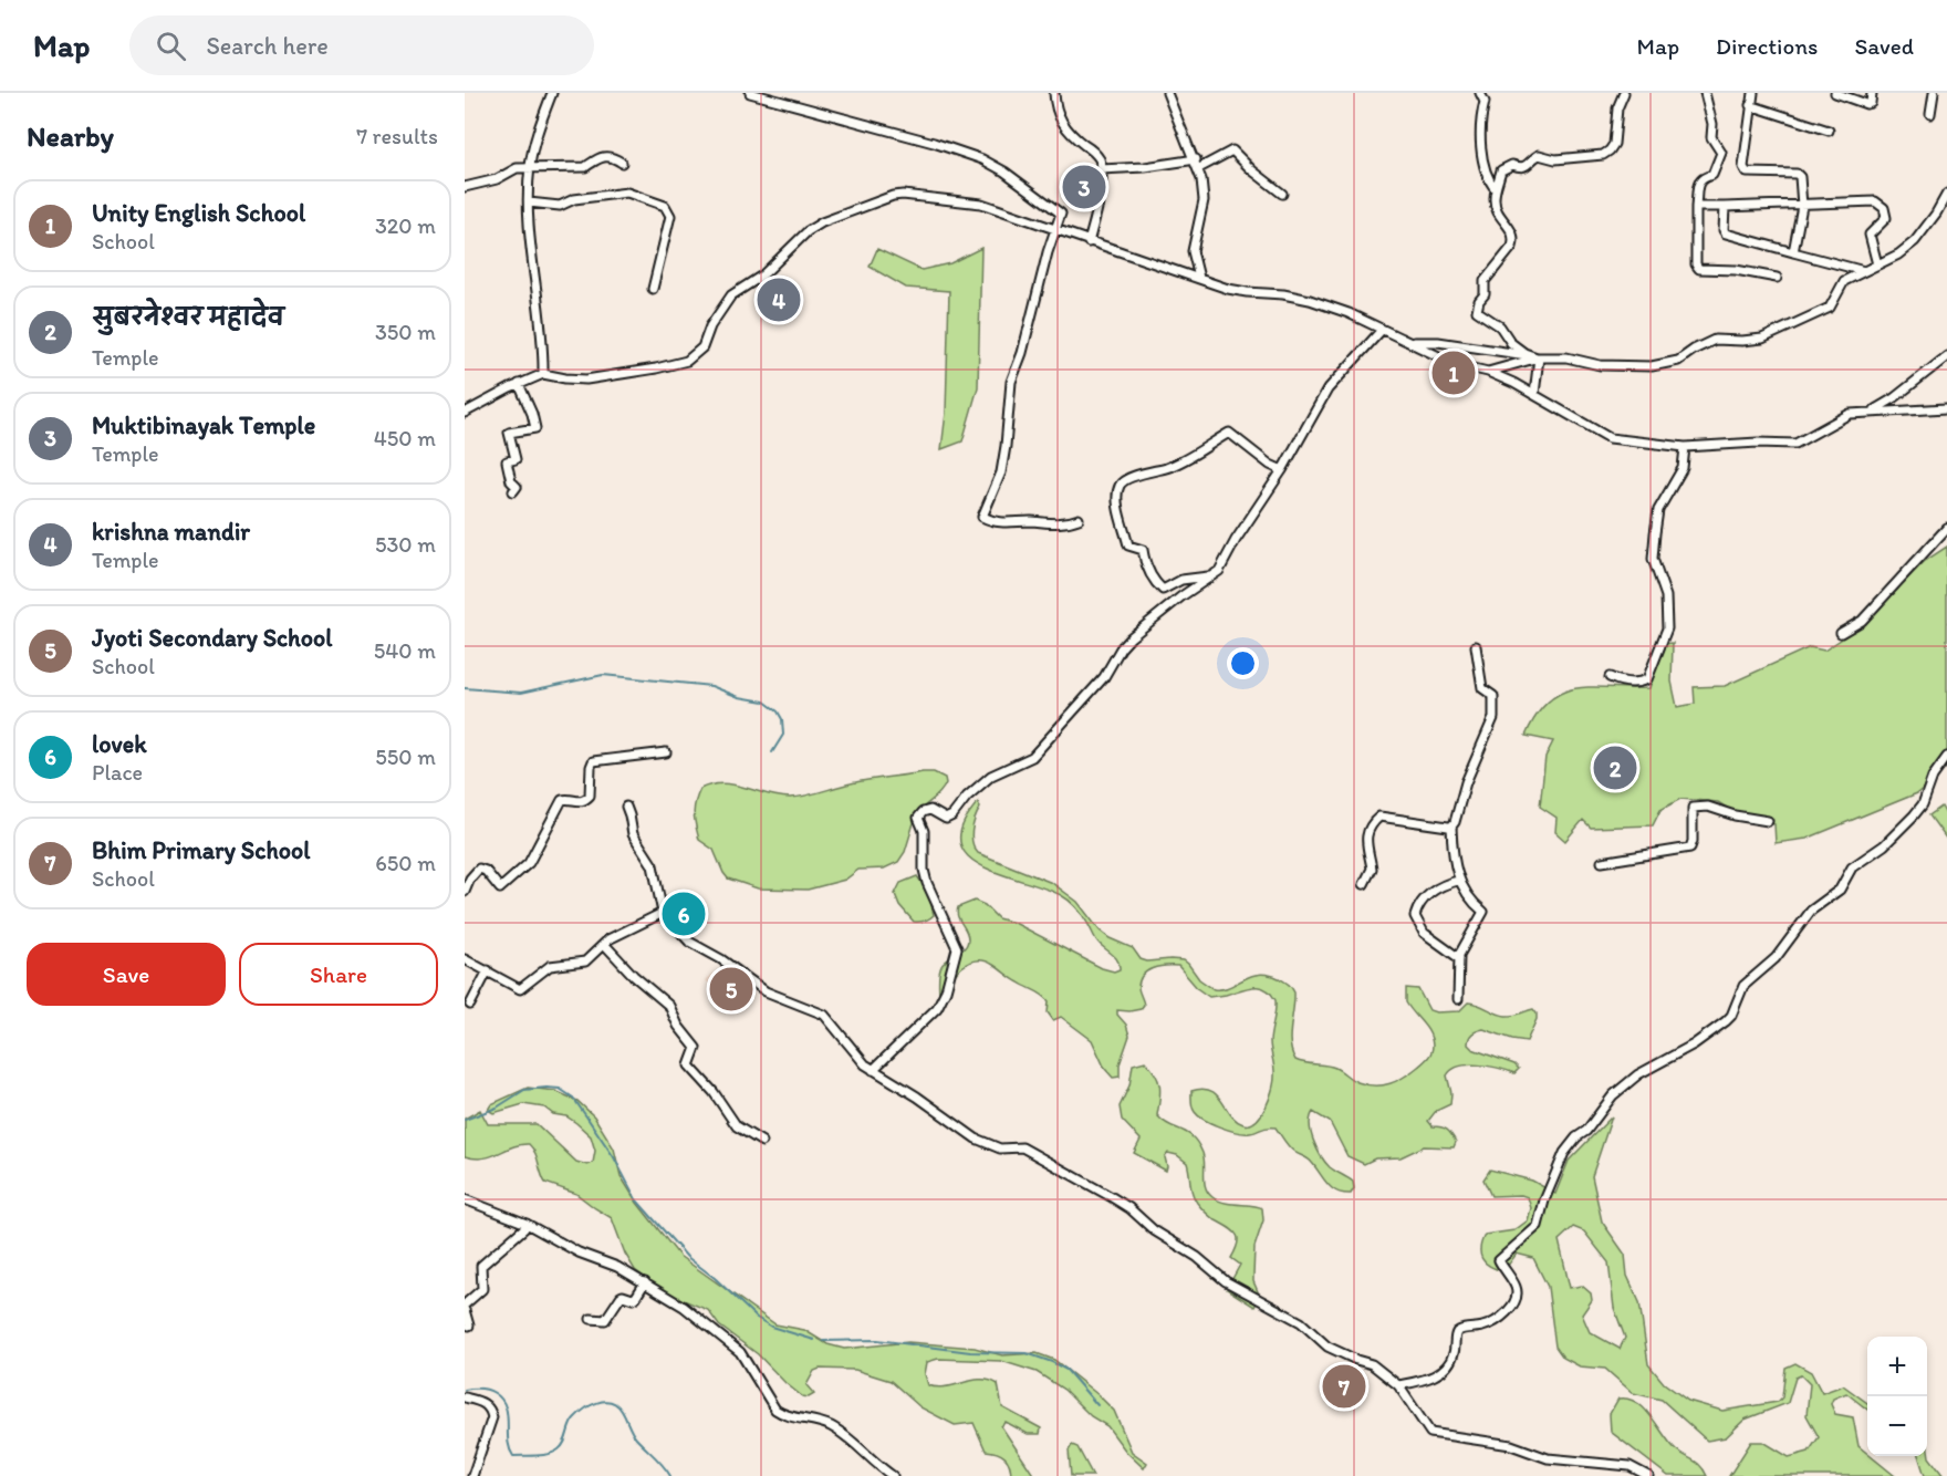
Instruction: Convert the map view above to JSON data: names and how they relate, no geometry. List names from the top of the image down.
{
  "page": {
    "header": "Map",
    "search": "Search here",
    "nav": ["Map", "Directions", "Saved"],
    "heading": ["Nearby", "7 results"],
    "pins": [
      "3",
      "4",
      "1",
      "2",
      "6",
      "5",
      "7"
    ],
    "list": [
      {
        "mark": "1",
        "name": "Unity English School",
        "note": "School",
        "value": "320 m"
      },
      {
        "mark": "2",
        "name": "सुबरनेश्वर महादेव",
        "note": "Temple",
        "value": "350 m"
      },
      {
        "mark": "3",
        "name": "Muktibinayak Temple",
        "note": "Temple",
        "value": "450 m"
      },
      {
        "mark": "4",
        "name": "krishna mandir",
        "note": "Temple",
        "value": "530 m"
      },
      {
        "mark": "5",
        "name": "Jyoti Secondary School",
        "note": "School",
        "value": "540 m"
      },
      {
        "mark": "6",
        "name": "lovek",
        "note": "Place",
        "value": "550 m"
      },
      {
        "mark": "7",
        "name": "Bhim Primary School",
        "note": "School",
        "value": "650 m"
      }
    ],
    "buttons": ["Save", "Share"],
    "map_buttons": ["+", "−"]
  }
}
